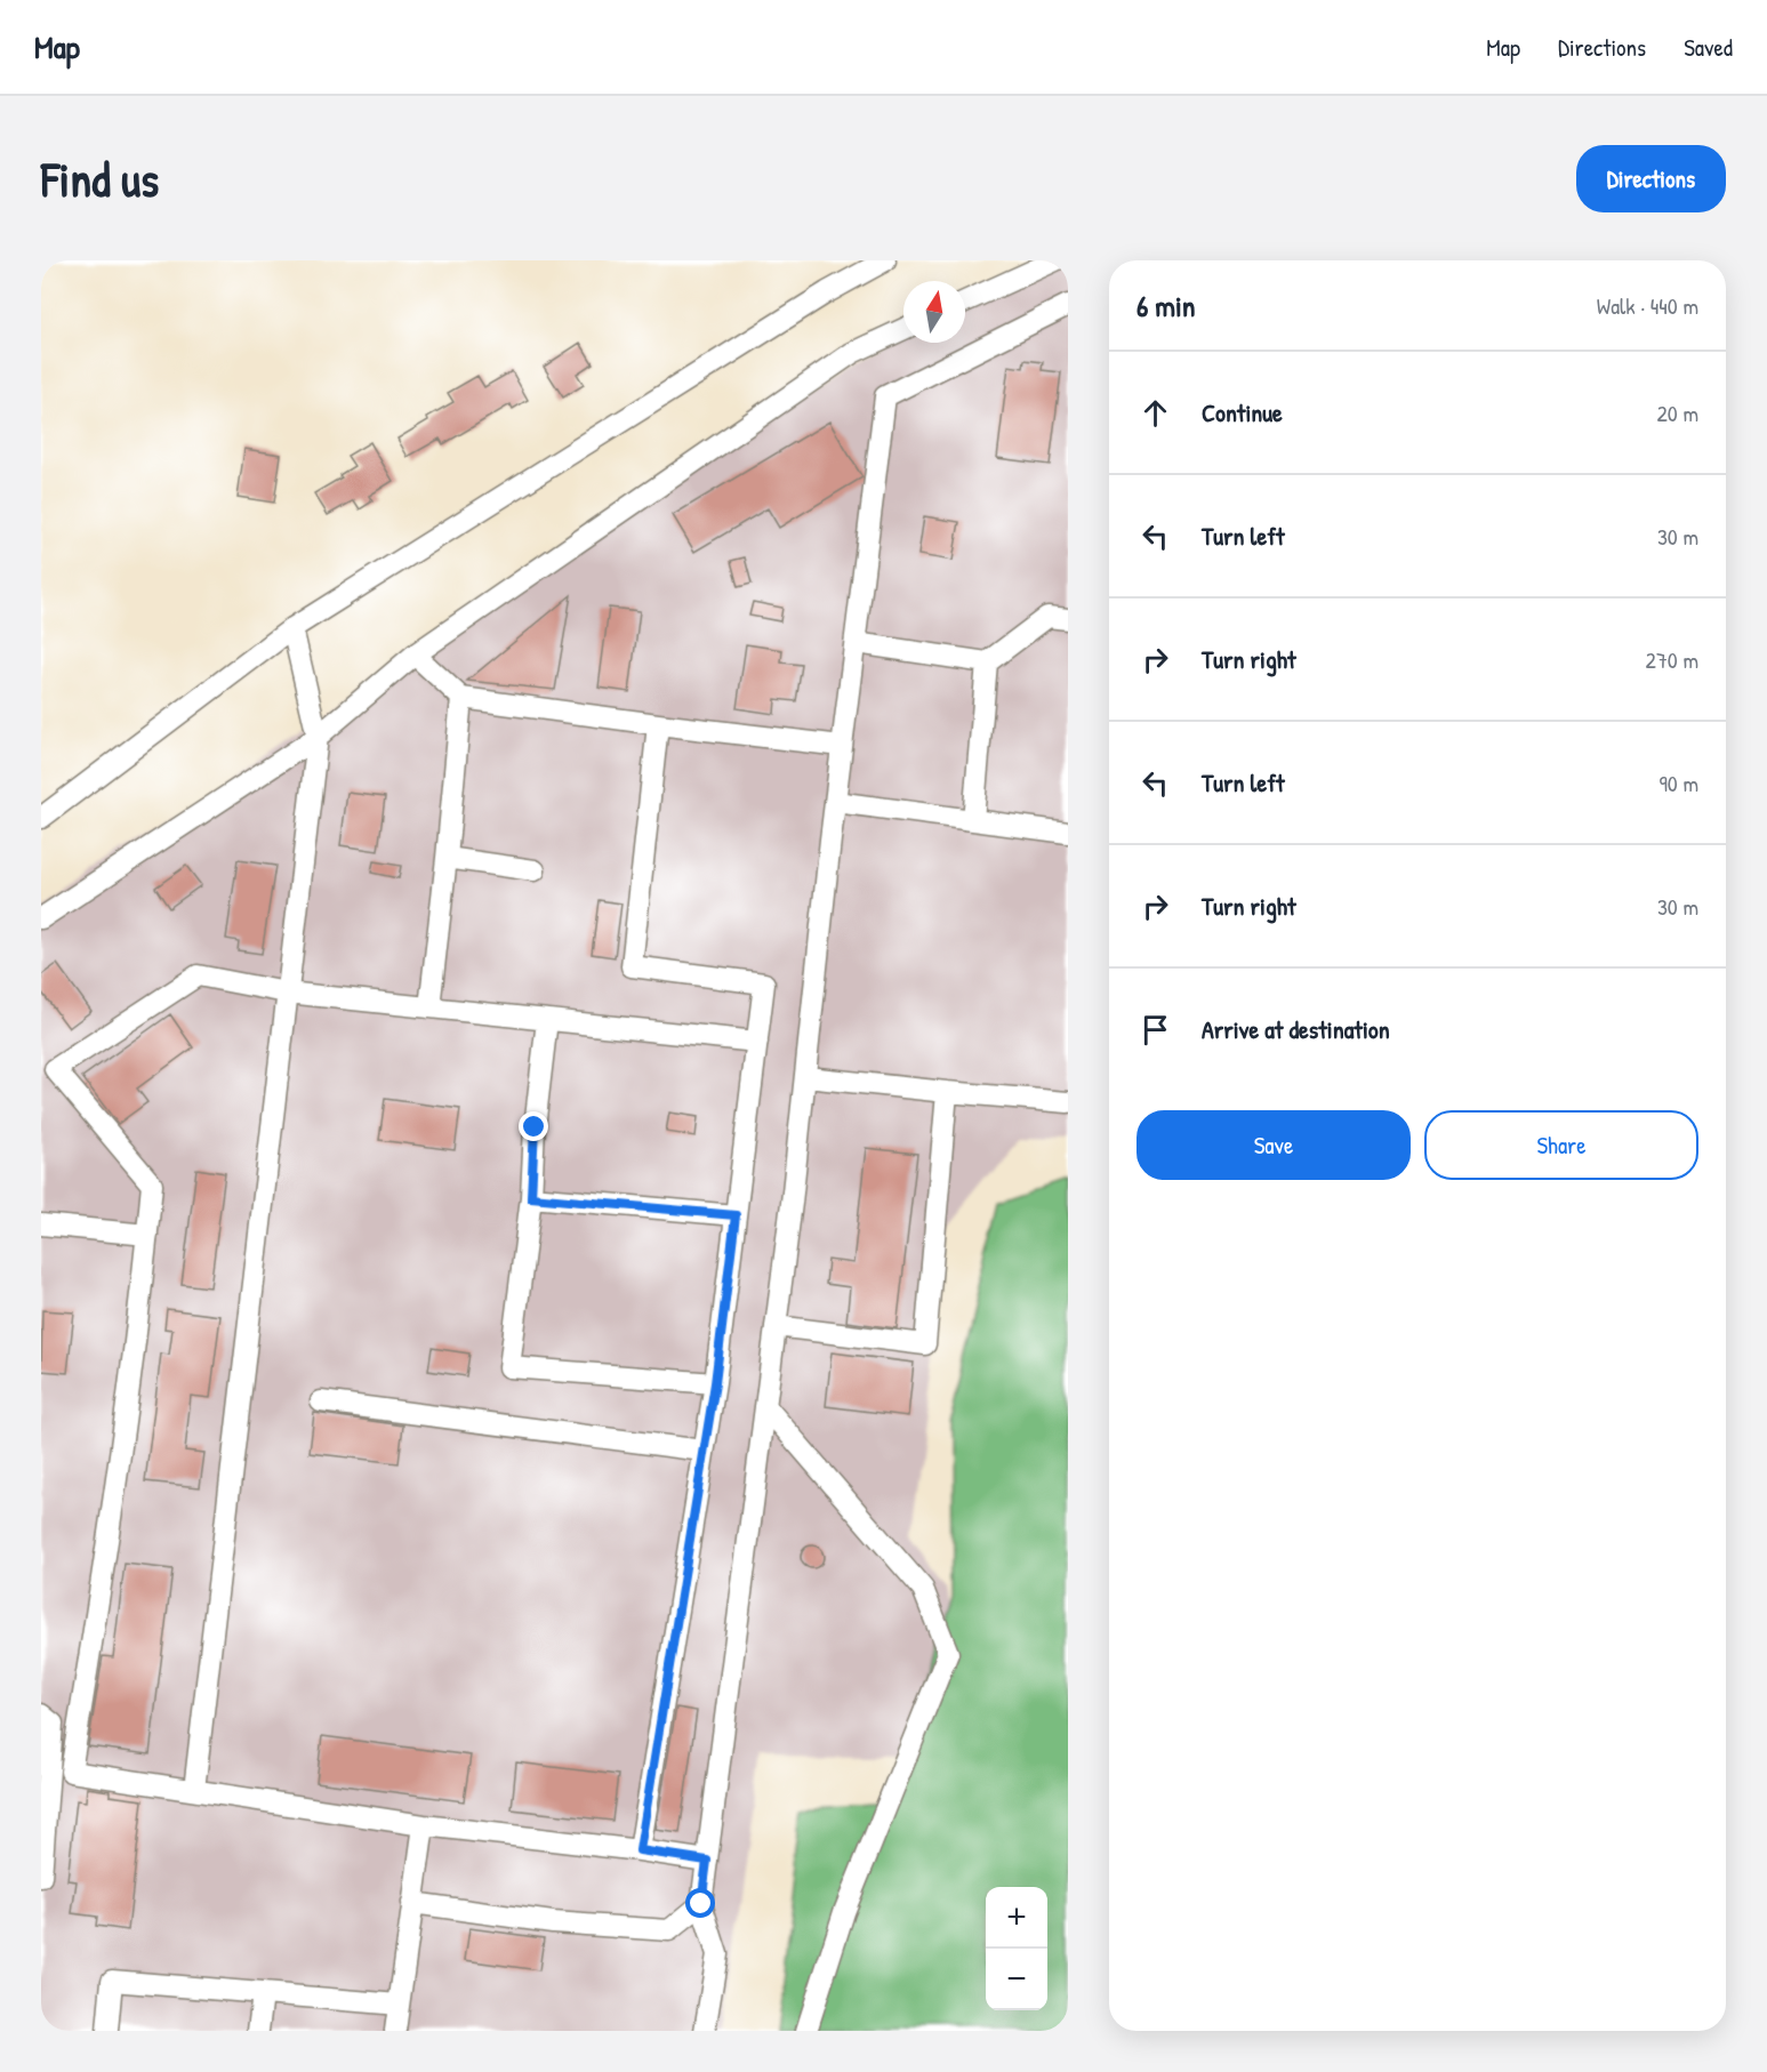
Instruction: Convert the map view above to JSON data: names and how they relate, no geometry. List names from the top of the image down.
{
  "north": "top",
  "page": {
    "header": "Map",
    "nav": ["Map", "Directions", "Saved"],
    "buttons": [
      "Directions",
      ["Save", "Share"]
    ],
    "title": "Find us",
    "heading": ["6 min", "Walk · 440 m"],
    "list": [
      ["Continue", "20 m"],
      ["Turn left", "30 m"],
      ["Turn right", "270 m"],
      ["Turn left", "90 m"],
      ["Turn right", "30 m"],
      "Arrive at destination"
    ],
    "map_buttons": ["+", "−"]
  }
}
